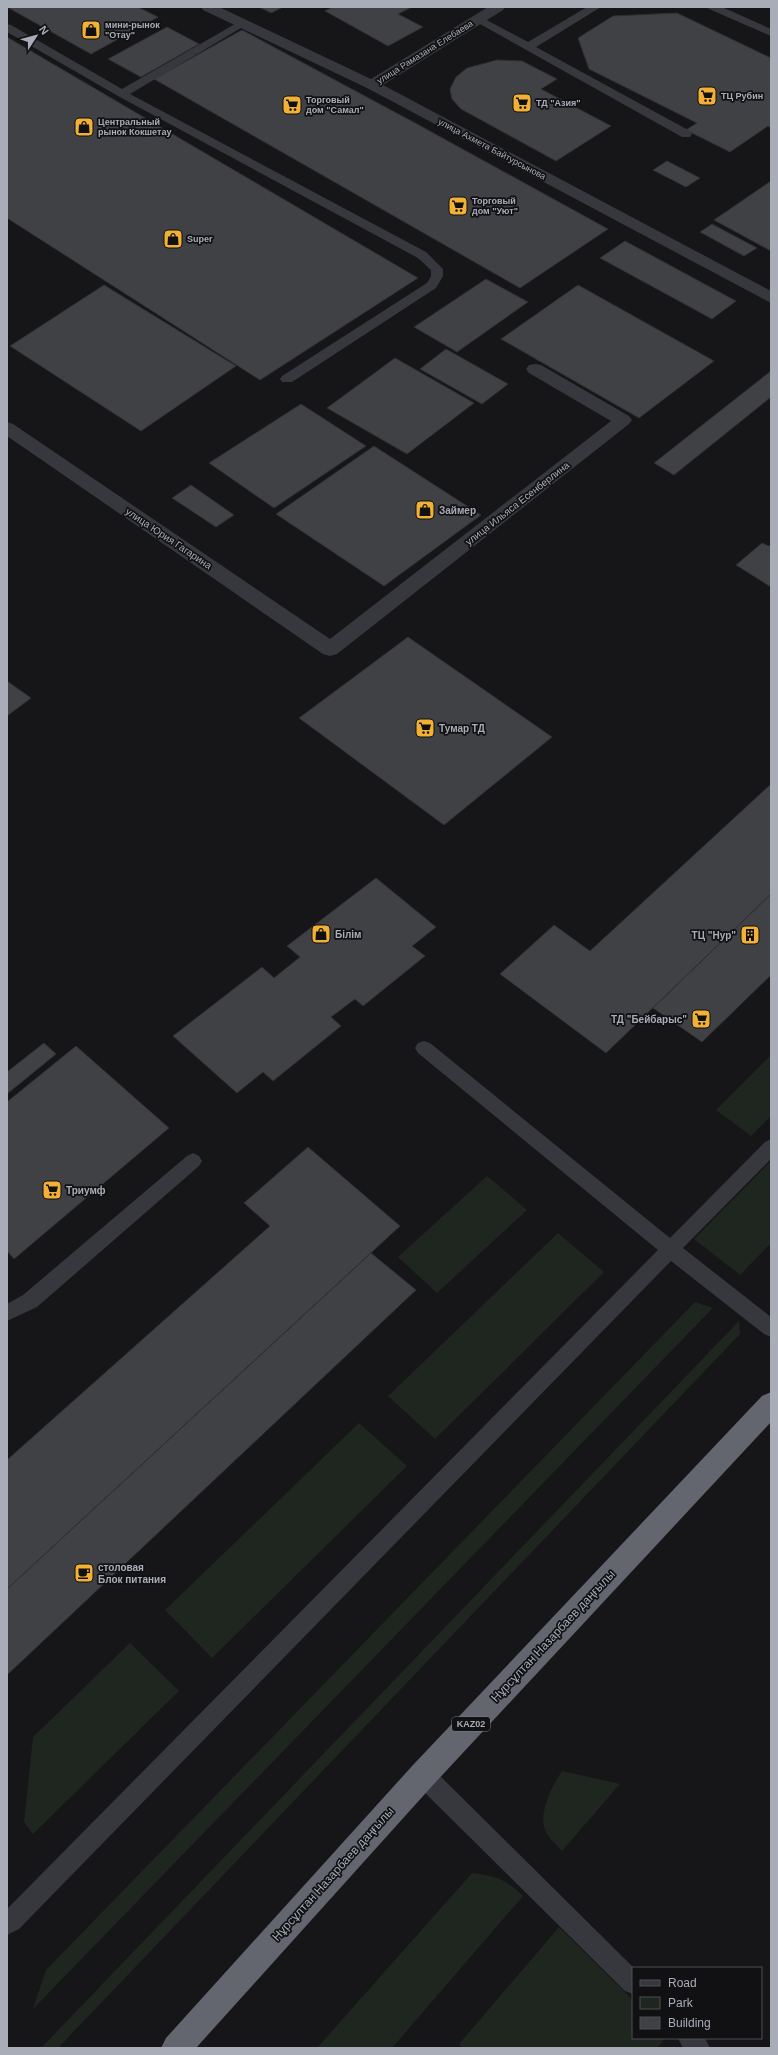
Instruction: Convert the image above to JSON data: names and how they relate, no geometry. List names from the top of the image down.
{
  "streets": {
    "highway": ["Нұрсұлтан Назарбаев даңғылы", "KАZ02"],
    "street": [
      "улица Рамазана Елебаева",
      "улица Ахмета Байтурсынова",
      "улица Ильяса Есенберлина",
      "улица Юрия Гагарина"
    ]
  },
  "crossings": [
    ["улица Рамазана Елебаева", "улица Ахмета Байтурсынова"],
    ["улица Ильяса Есенберлина", "улица Юрия Гагарина"]
  ],
  "places": {
    "shop": [
      "мини-рынок \"Отау\"",
      "Центральный рынок Кокшетау",
      "Super",
      "Займер",
      "Білім"
    ],
    "supermarket": [
      "ТЦ Рубин",
      "ТД \"Азия\"",
      "Торговый дом \"Самал\"",
      "Торговый дом \"Уют\"",
      "Тумар ТД",
      "ТД \"Бейбарыс\"",
      "Триумф"
    ],
    "building": ["ТЦ \"Нур\""],
    "cafe": ["столовая Блок питания"]
  },
  "legend": ["Road", "Park", "Building"],
  "north": "top right"
}
